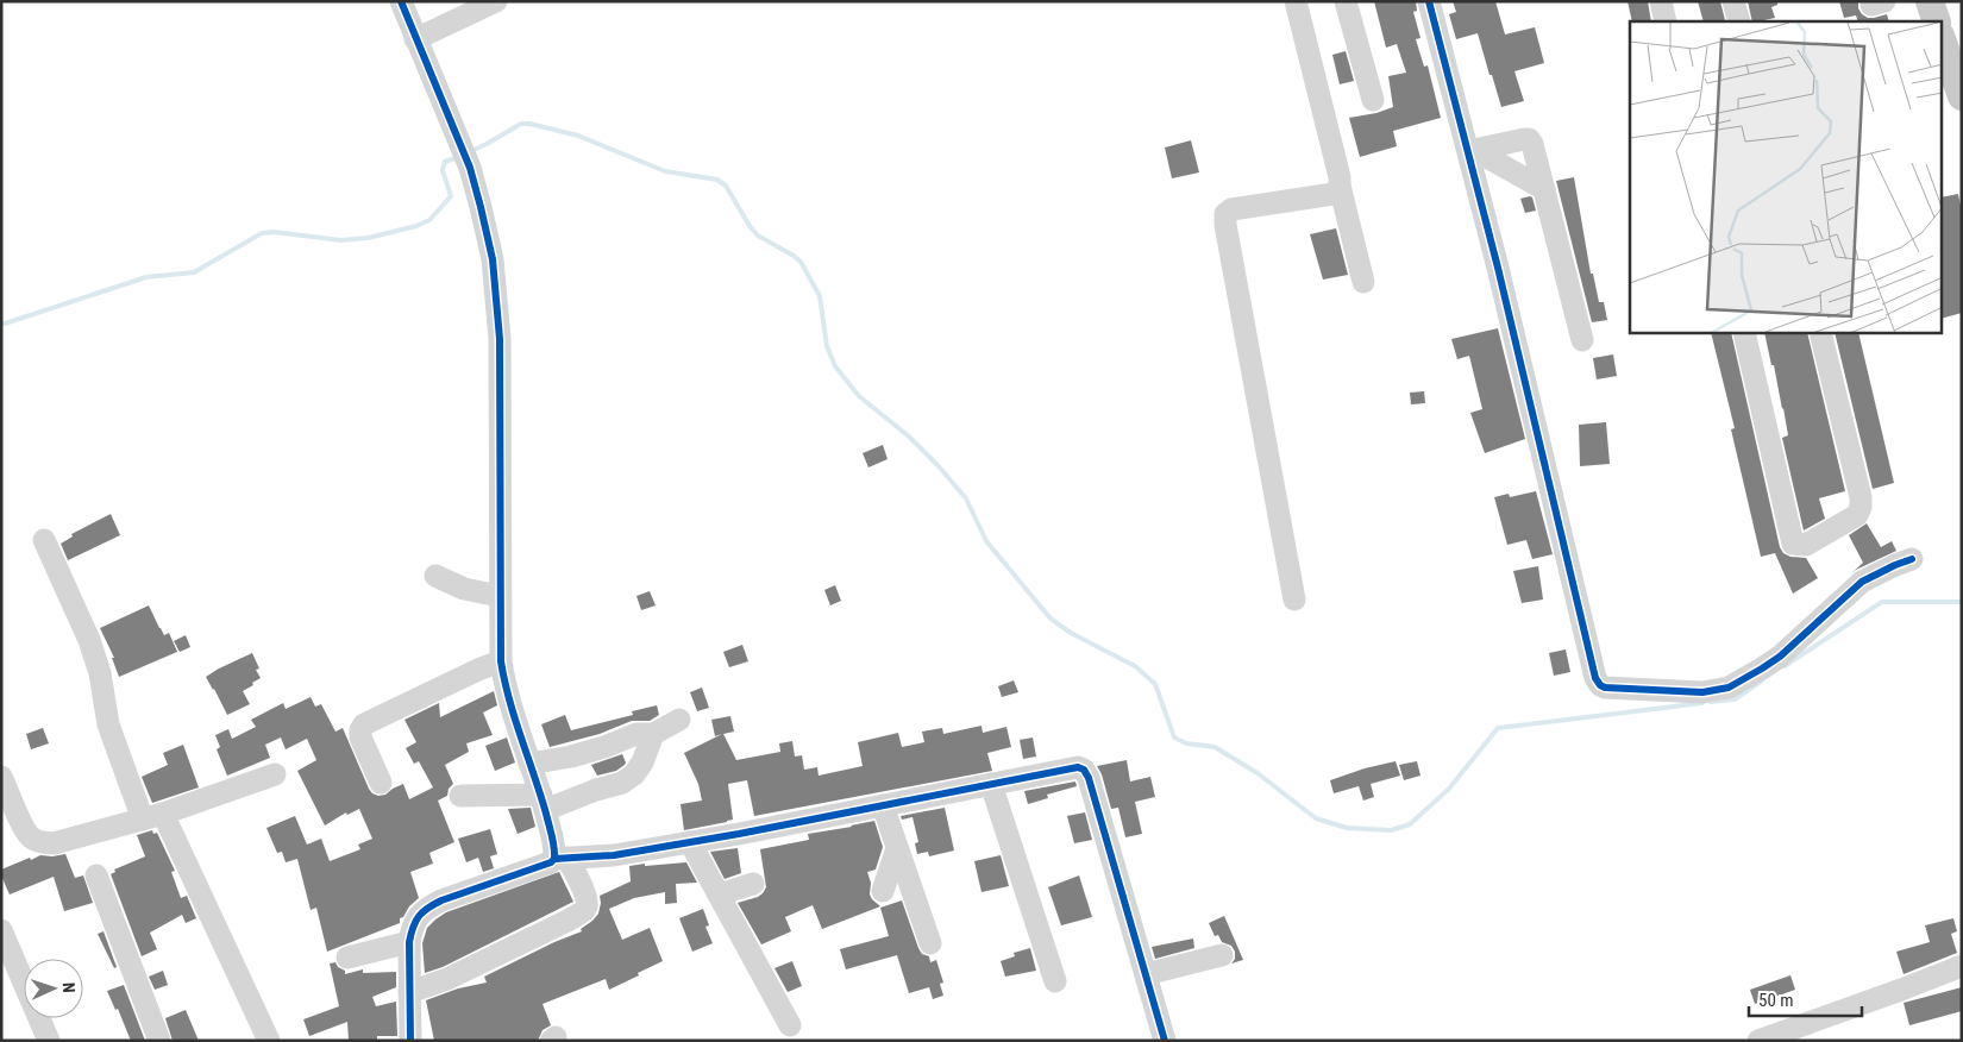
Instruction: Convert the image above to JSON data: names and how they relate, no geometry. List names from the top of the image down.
{
  "scale_bar": "50 m",
  "north": "right"
}
